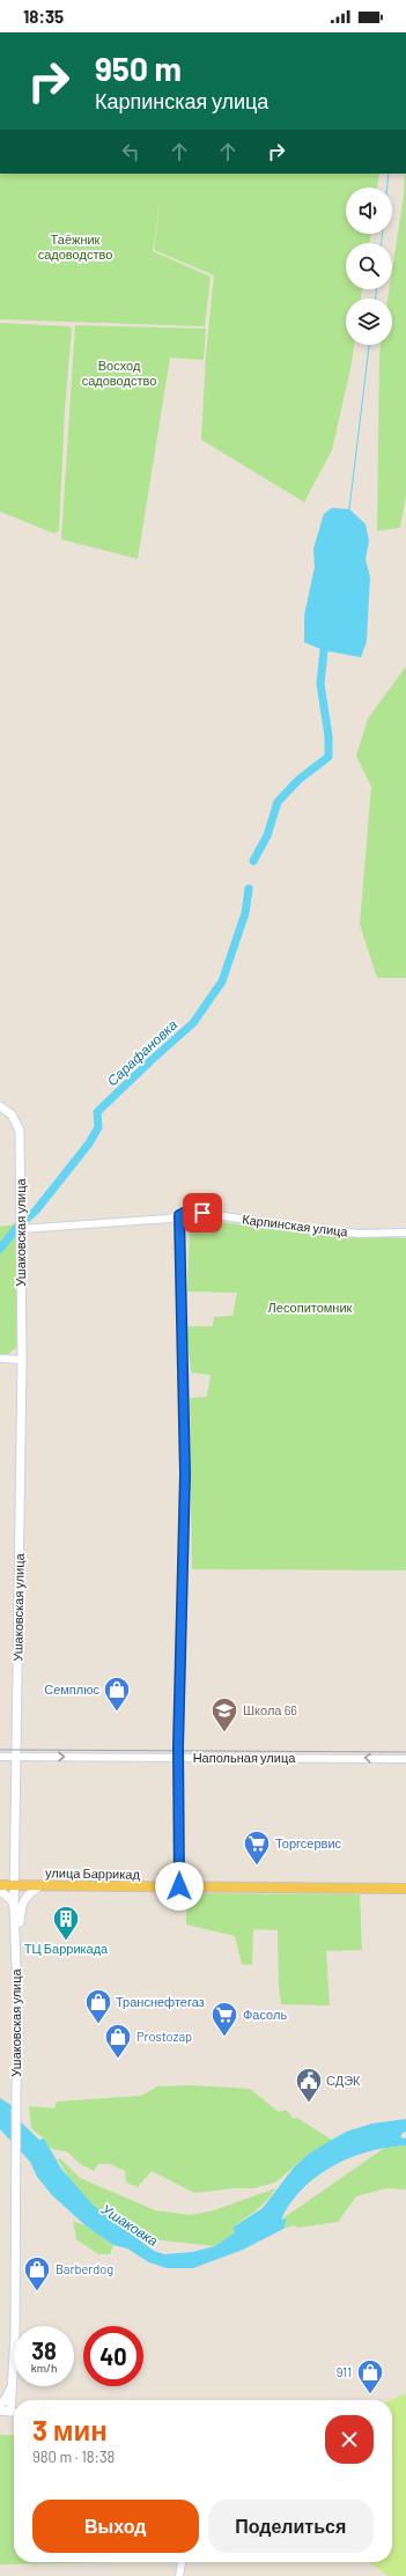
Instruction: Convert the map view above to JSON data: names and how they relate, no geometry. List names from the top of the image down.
{
  "streets": {
    "main road": ["Ушаковская улица", "улица Баррикад"],
    "street": ["Карпинская улица", "Напольная улица"]
  },
  "crossings": [
    ["Карпинская улица", "Ушаковская улица"],
    ["Ушаковская улица", "Напольная улица"],
    ["Ушаковская улица", "улица Баррикад"]
  ],
  "water": ["Сарафановка", "Ушаковка"],
  "parks": ["Таёжник садоводство", "Восход садоводство", "Лесопитомник"],
  "places": {
    "shop": [
      "Семплюс",
      "Транснефтегаз",
      "Prostozap",
      "Barberdog",
      "911"
    ],
    "school or university": ["Школа 66"],
    "supermarket": ["Торгсервис", "Фасоль"],
    "building": ["ТЦ Баррикада"],
    "public building": ["СДЭК"]
  },
  "page": {
    "status": "18:35",
    "turn": ["950 m", "Карпинская улица"],
    "speed": "38 km/h",
    "limit": "40",
    "heading": ["3 мин", "980 m · 18:38"],
    "buttons": ["Выход", "Поделиться"]
  }
}
